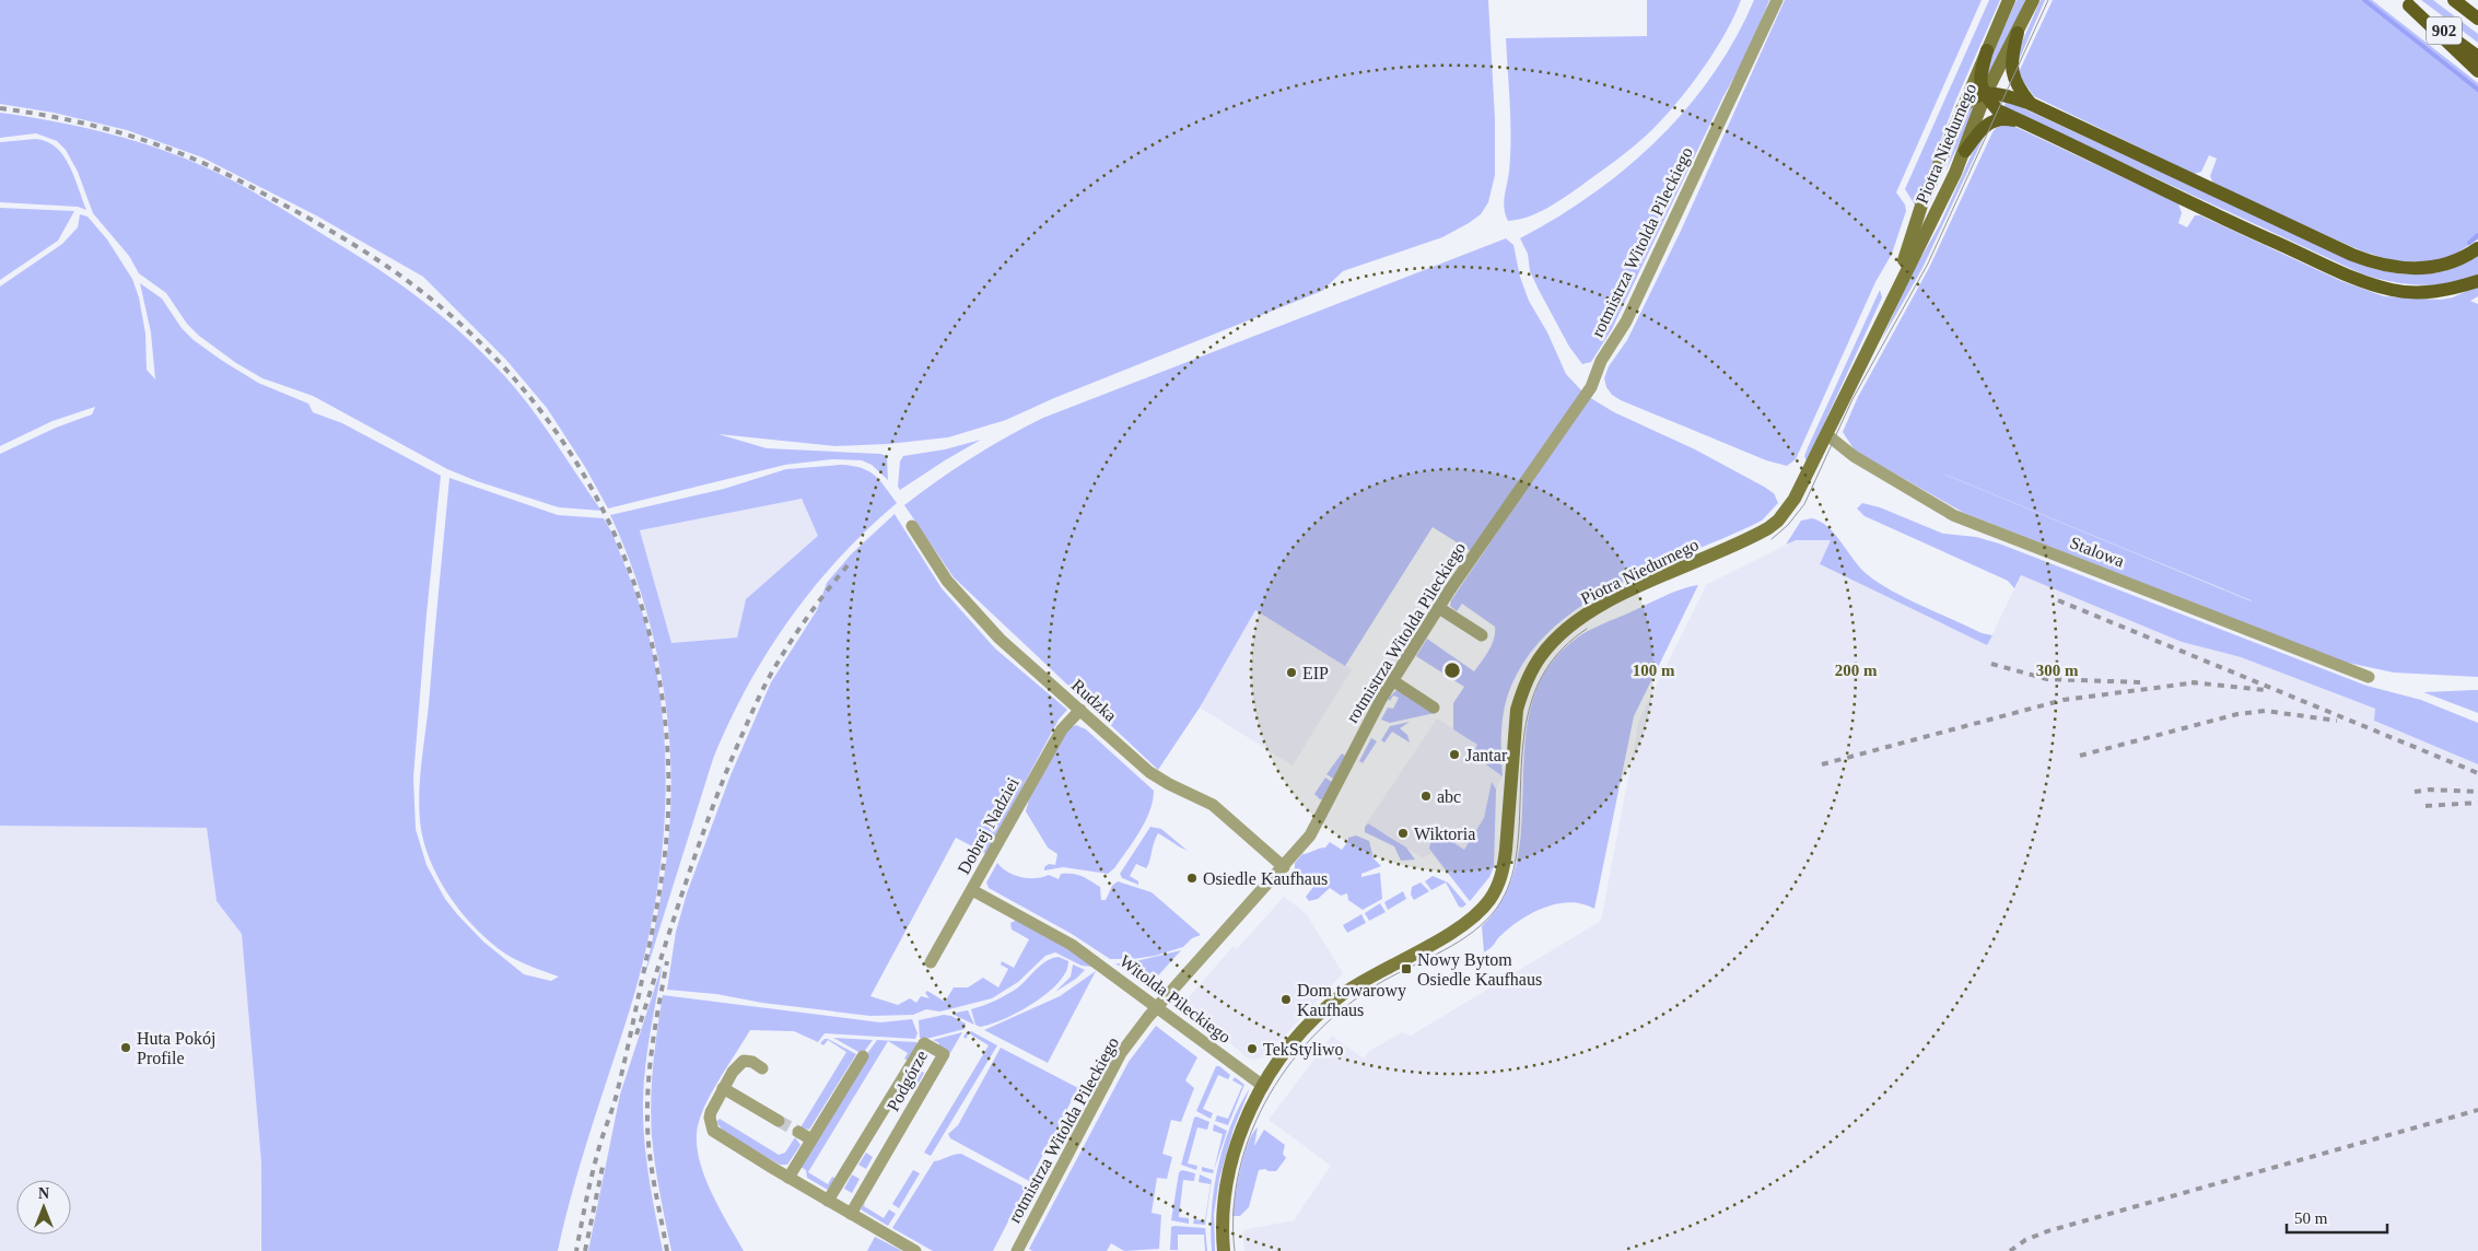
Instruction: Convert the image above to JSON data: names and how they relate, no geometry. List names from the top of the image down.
{
  "streets": {
    "main road": ["902"],
    "street": [
      "Piotra Niedurnego",
      "rotmistrza Witolda Pileckiego",
      "Stalowa",
      "Rudzka",
      "Dobrej Nadziei",
      "Witolda Pileckiego",
      "Podgórze"
    ]
  },
  "crossings": [
    ["Piotra Niedurnego", "Stalowa"],
    ["Piotra Niedurnego", "Witolda Pileckiego"],
    ["rotmistrza Witolda Pileckiego", "Rudzka"],
    ["rotmistrza Witolda Pileckiego", "Witolda Pileckiego"],
    ["Rudzka", "Dobrej Nadziei"],
    ["Dobrej Nadziei", "Witolda Pileckiego"]
  ],
  "places": {
    "other": [
      "EIP",
      "Jantar",
      "abc",
      "Wiktoria",
      "Osiedle Kaufhaus",
      "Dom towarowy Kaufhaus",
      "Huta Pokój Profile",
      "TekStyliwo"
    ],
    "transit": ["Nowy Bytom Osiedle Kaufhaus"]
  },
  "scale_bar": "50 m",
  "north": "top",
  "rings": ["100 m", "200 m", "300 m"]
}
